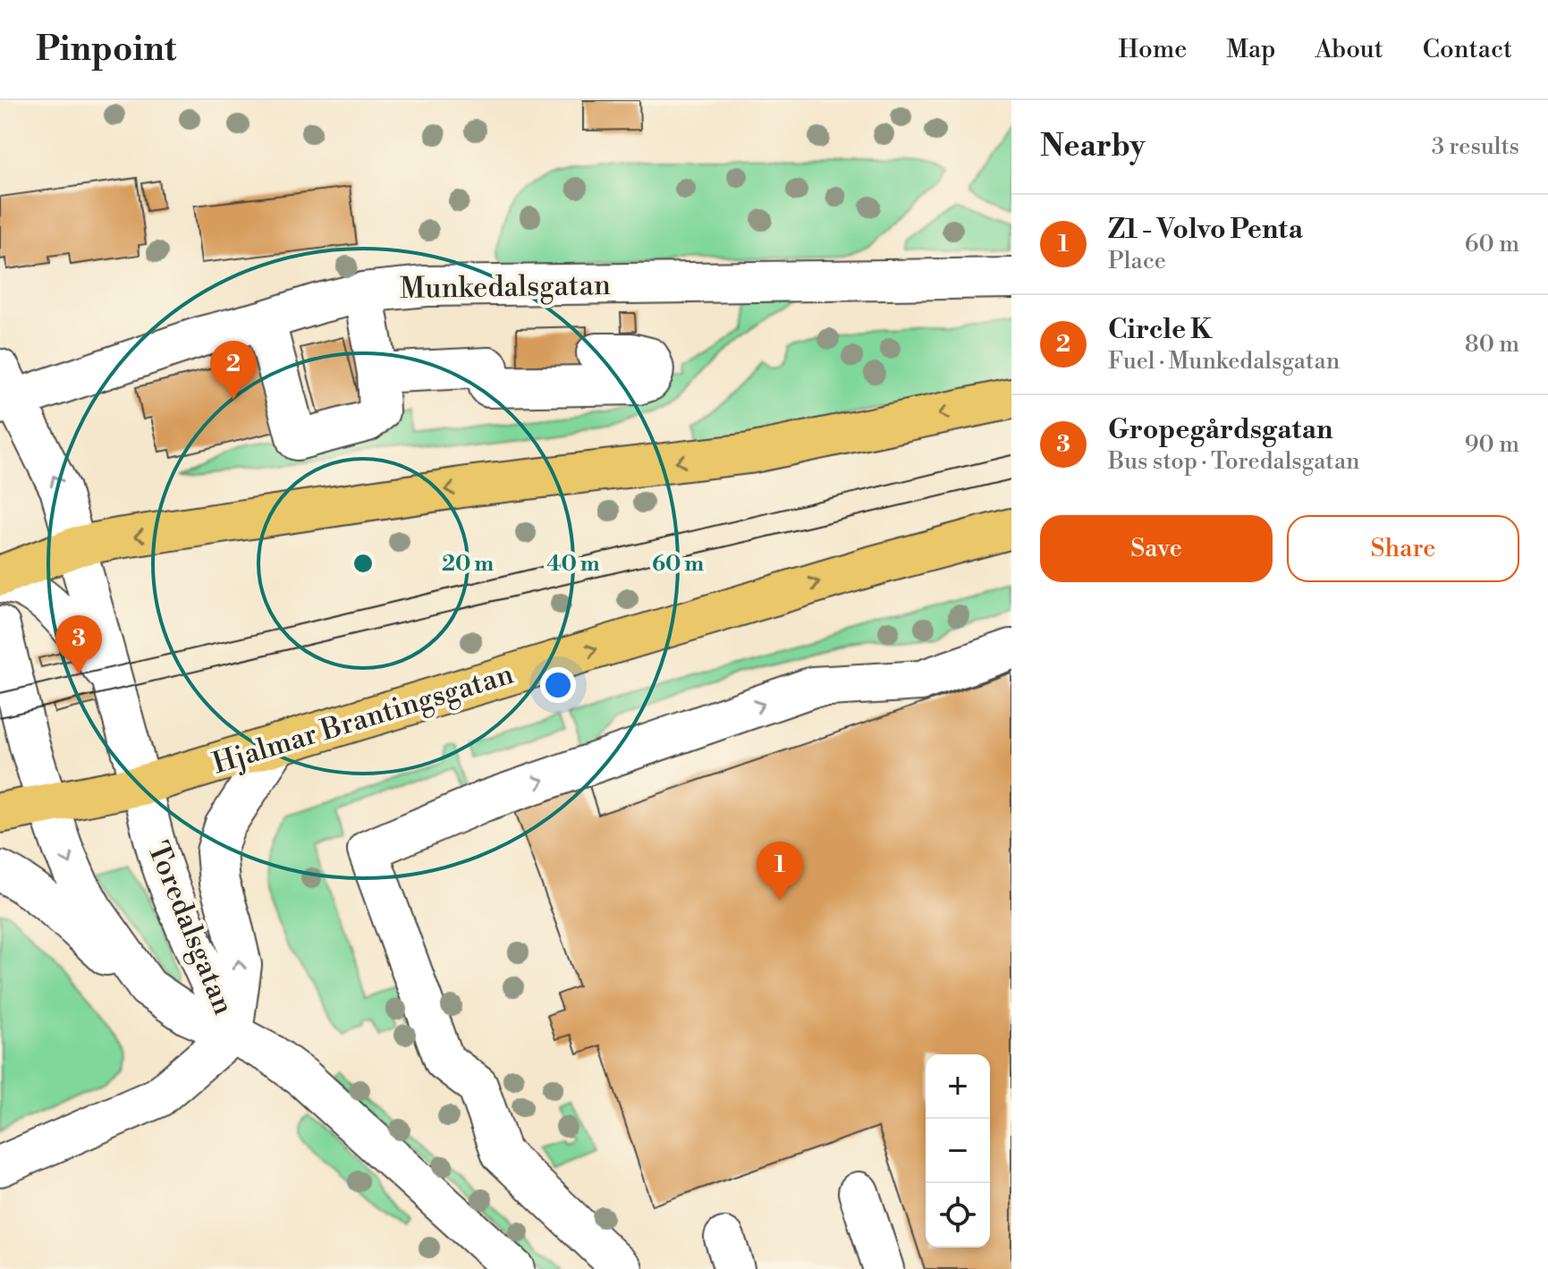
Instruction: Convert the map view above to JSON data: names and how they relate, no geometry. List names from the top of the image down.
{
  "streets": {
    "main road": ["Hjalmar Brantingsgatan"],
    "street": ["Munkedalsgatan", "Toredalsgatan"]
  },
  "crossings": [
    ["Munkedalsgatan", "Toredalsgatan"],
    ["Hjalmar Brantingsgatan", "Toredalsgatan"]
  ],
  "page": {
    "header": "Pinpoint",
    "nav": [
      "Home",
      "Map",
      "About",
      "Contact"
    ],
    "heading": ["Nearby", "3 results"],
    "list": [
      {
        "mark": "1",
        "name": "Z1 - Volvo Penta",
        "note": "Place",
        "value": "60 m"
      },
      {
        "mark": "2",
        "name": "Circle K",
        "note": "Fuel · Munkedalsgatan",
        "value": "80 m"
      },
      {
        "mark": "3",
        "name": "Gropegårdsgatan",
        "note": "Bus stop · Toredalsgatan",
        "value": "90 m"
      }
    ],
    "pins": ["2", "3", "1"],
    "buttons": ["Save", "Share"],
    "map_buttons": ["+", "−"]
  },
  "rings": ["20 m", "40 m", "60 m"]
}
